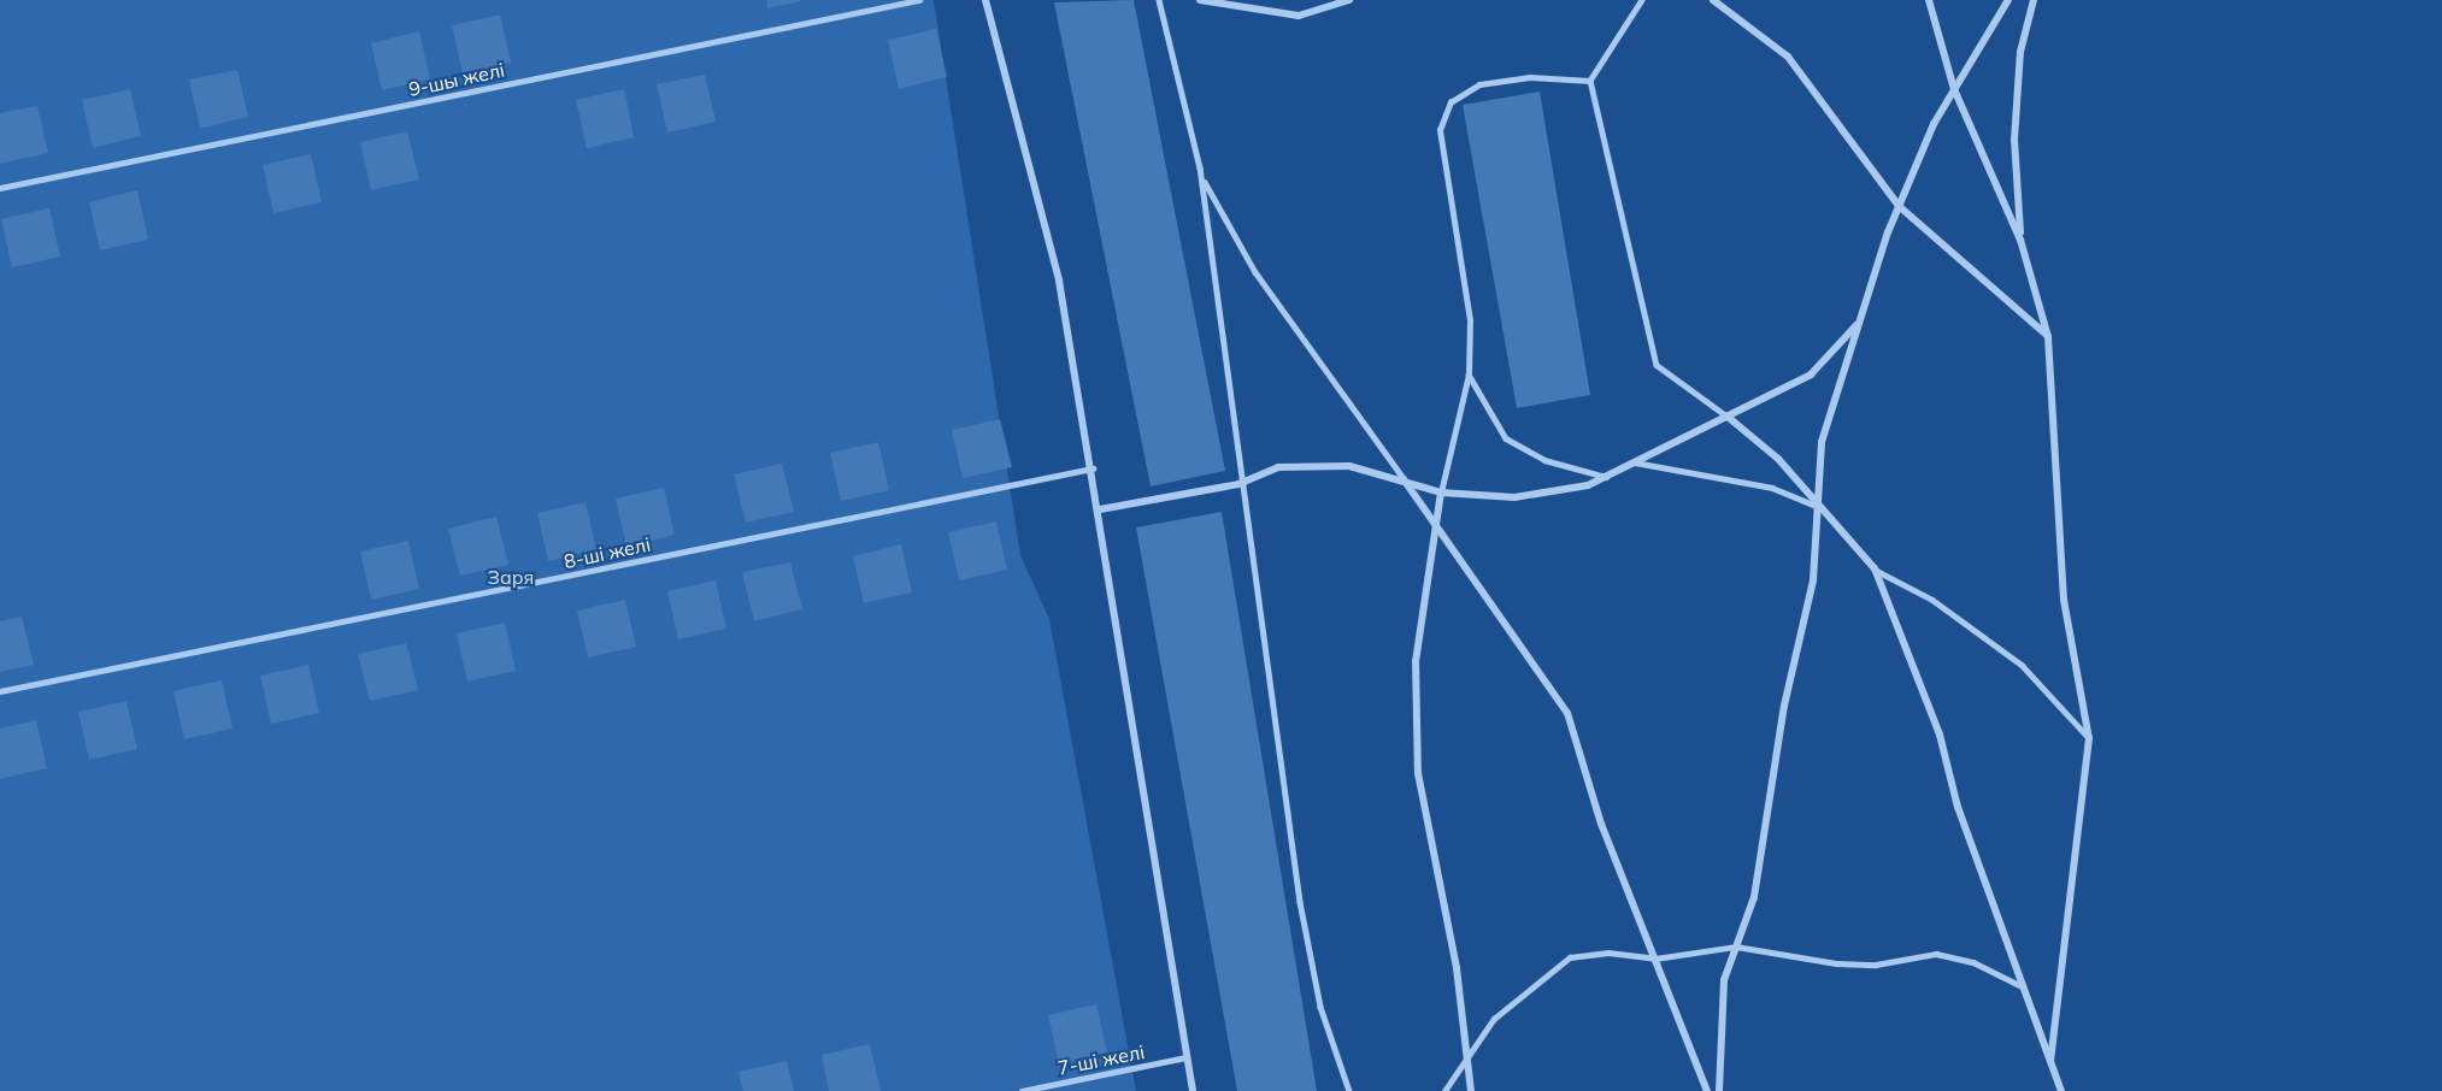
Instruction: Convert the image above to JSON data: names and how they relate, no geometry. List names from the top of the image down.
{
  "streets": {
    "lane": ["9-шы желі", "8-ші желі", "7-ші желі"]
  },
  "parks": ["Заря"]
}
